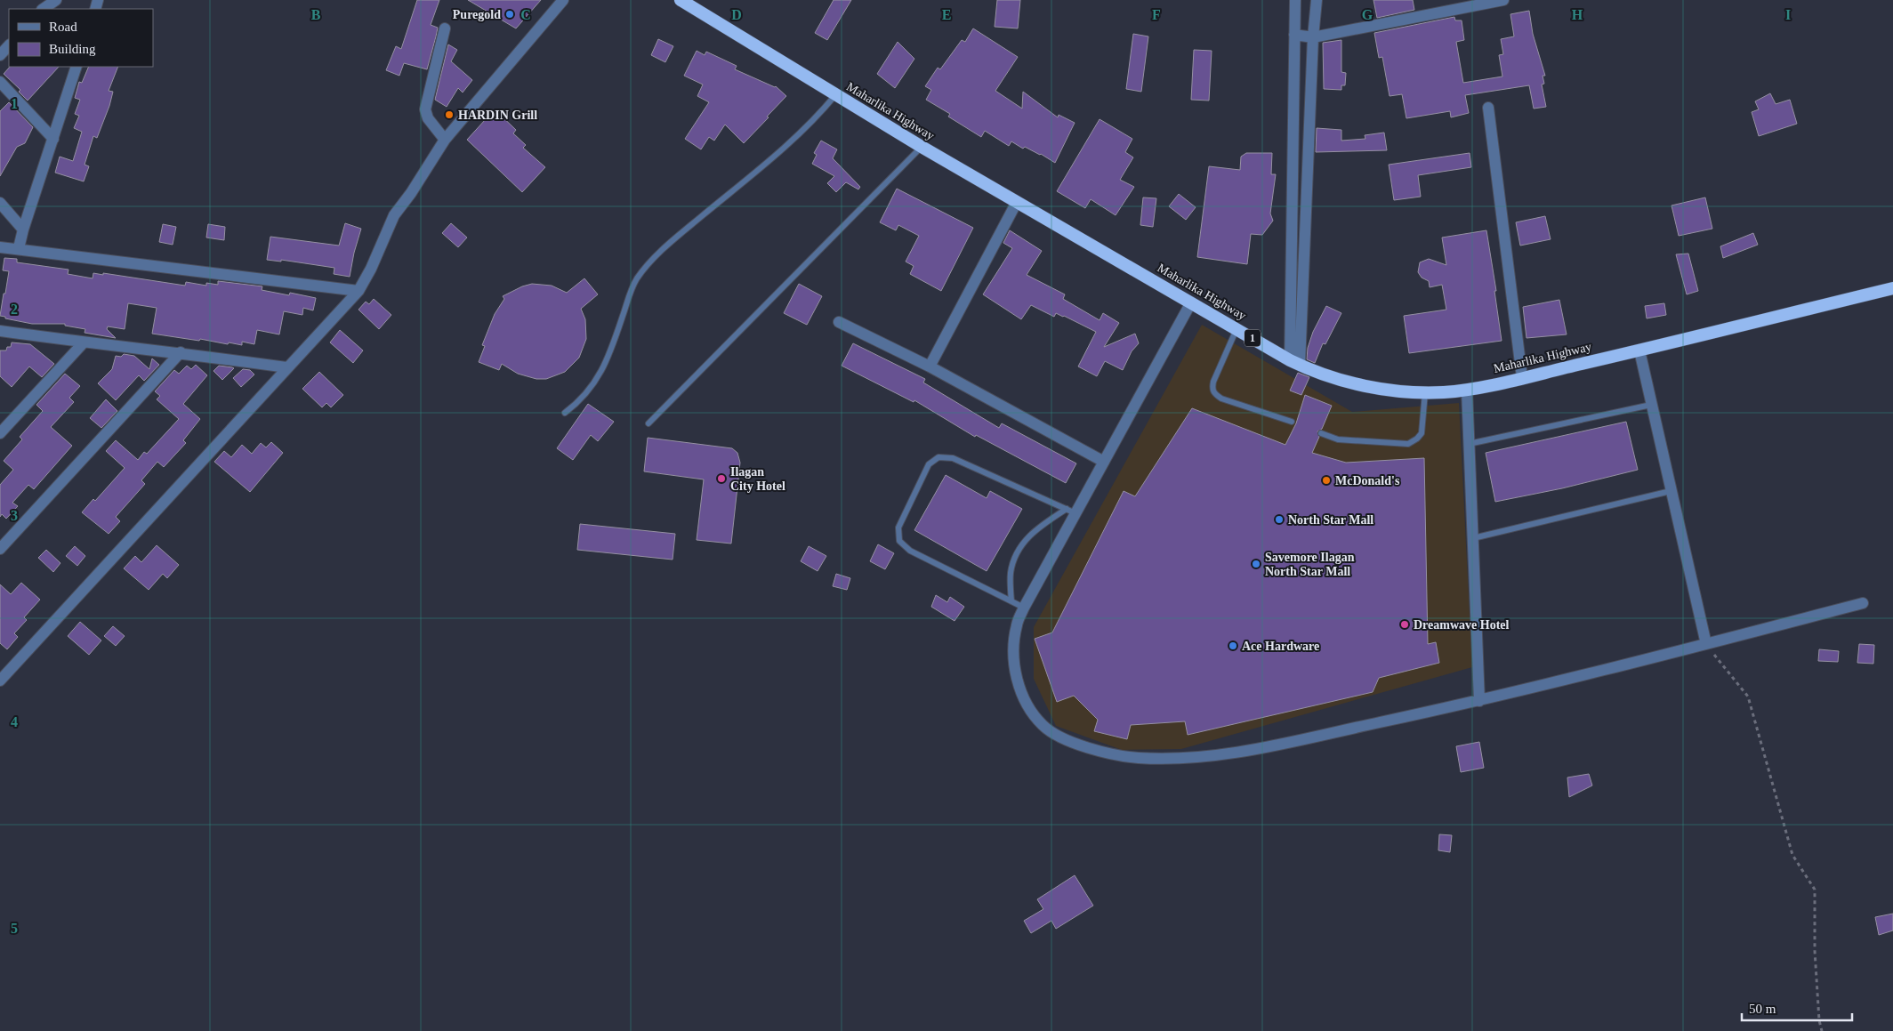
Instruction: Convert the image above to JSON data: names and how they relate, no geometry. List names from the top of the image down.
{
  "streets": {
    "highway": ["Maharlika Highway", "1"]
  },
  "places": [
    "Puregold",
    "HARDIN Grill",
    "Ilagan City Hotel",
    "McDonald's",
    "North Star Mall",
    "Savemore Ilagan North Star Mall",
    "Dreamwave Hotel",
    "Ace Hardware"
  ],
  "legend": ["Road", "Building"],
  "scale_bar": "50 m",
  "grid": {
    "columns": [
      "B",
      "C",
      "D",
      "E",
      "F",
      "G",
      "H",
      "I"
    ],
    "rows": [
      "1",
      "2",
      "3",
      "4",
      "5"
    ]
  }
}
